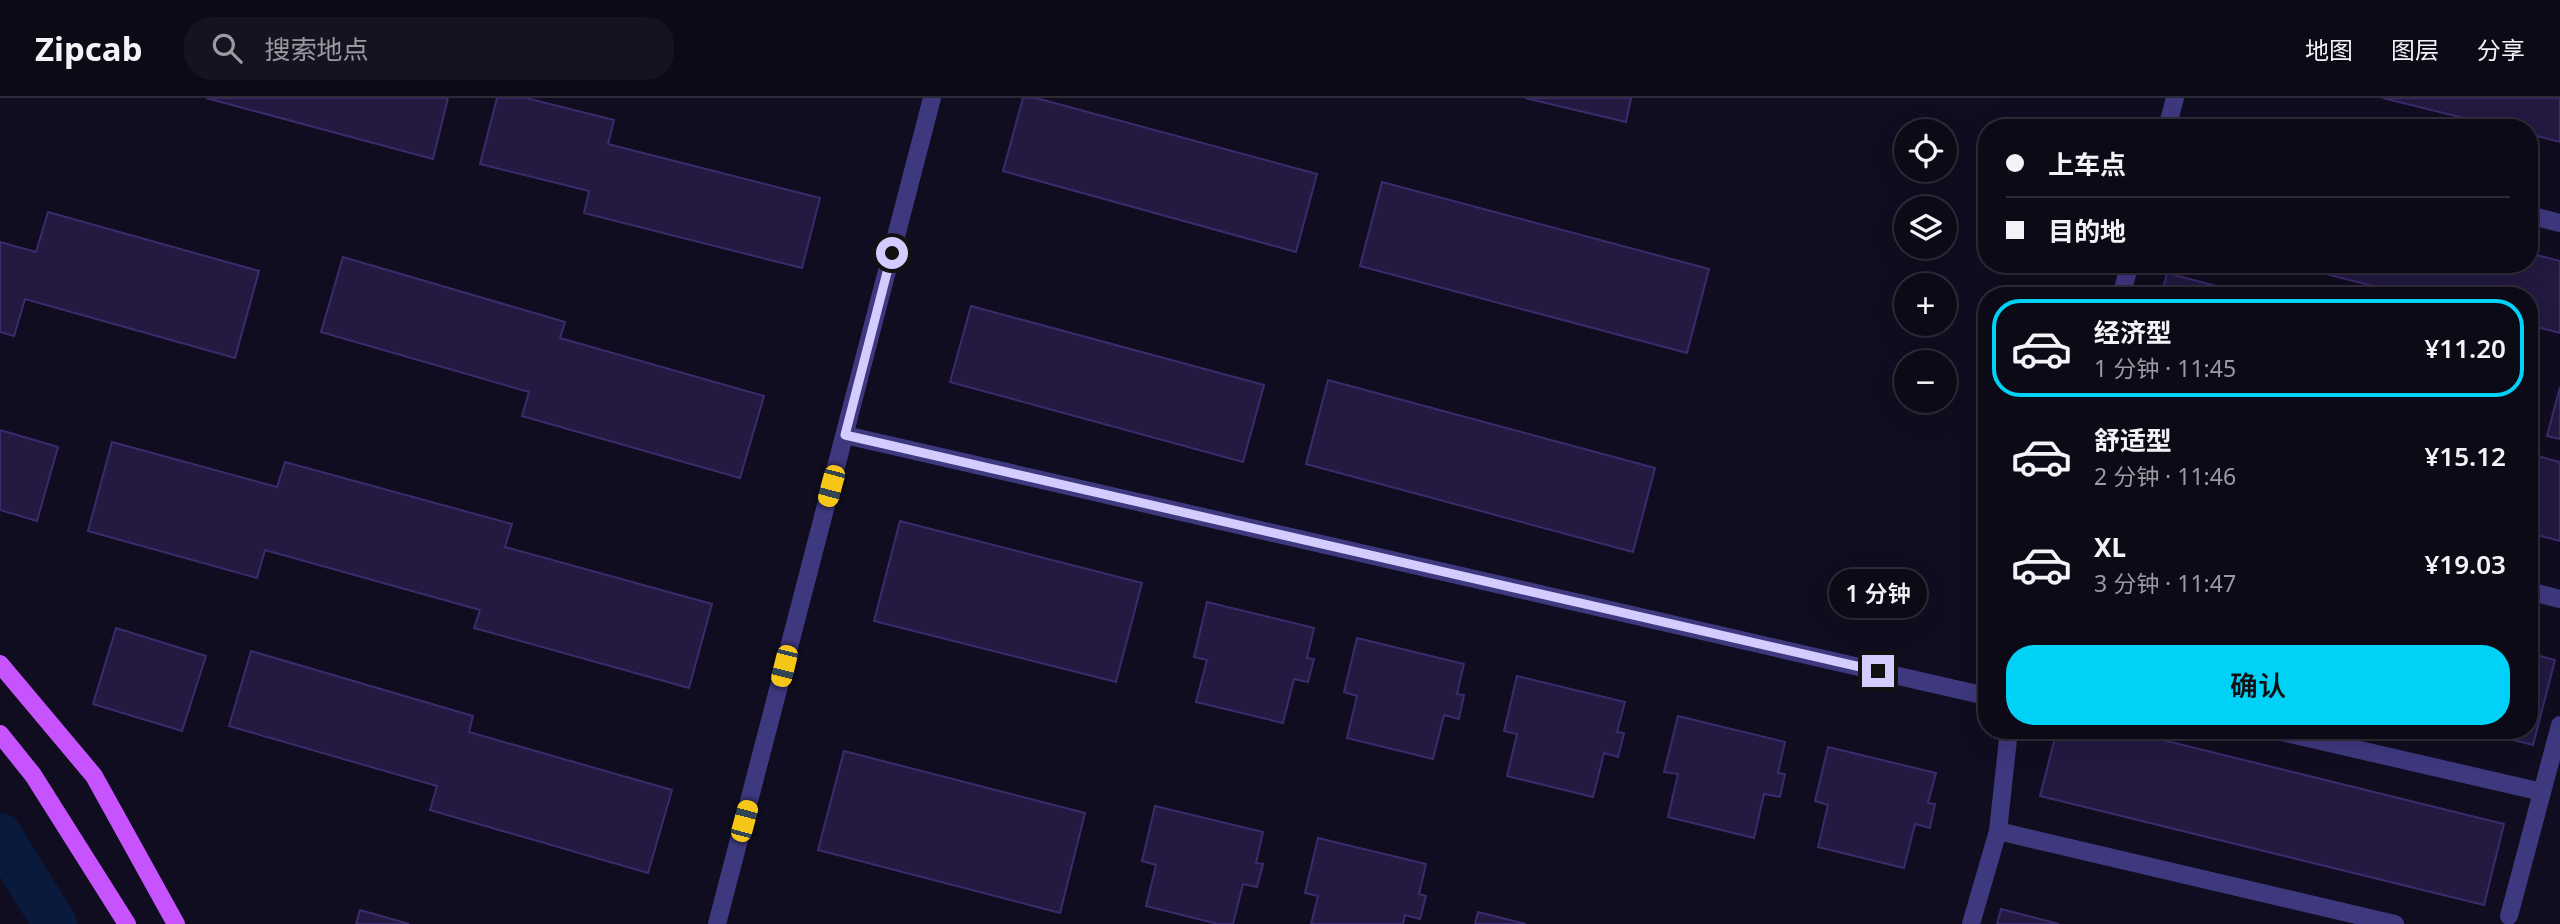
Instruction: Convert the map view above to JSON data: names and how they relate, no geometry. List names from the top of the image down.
{
  "page": {
    "header": "Zipcab",
    "search": "搜索地点",
    "nav": ["地图", "图层", "分享"],
    "map_buttons": ["+", "−"],
    "banner": ["上车点", "目的地"],
    "list": [
      {
        "name": "经济型",
        "note": "1 分钟 · 11:45",
        "value": "¥11.20"
      },
      {
        "name": "舒适型",
        "note": "2 分钟 · 11:46",
        "value": "¥15.12"
      },
      {
        "name": "XL",
        "note": "3 分钟 · 11:47",
        "value": "¥19.03"
      }
    ],
    "bubble": "1 分钟",
    "buttons": "确认"
  }
}
